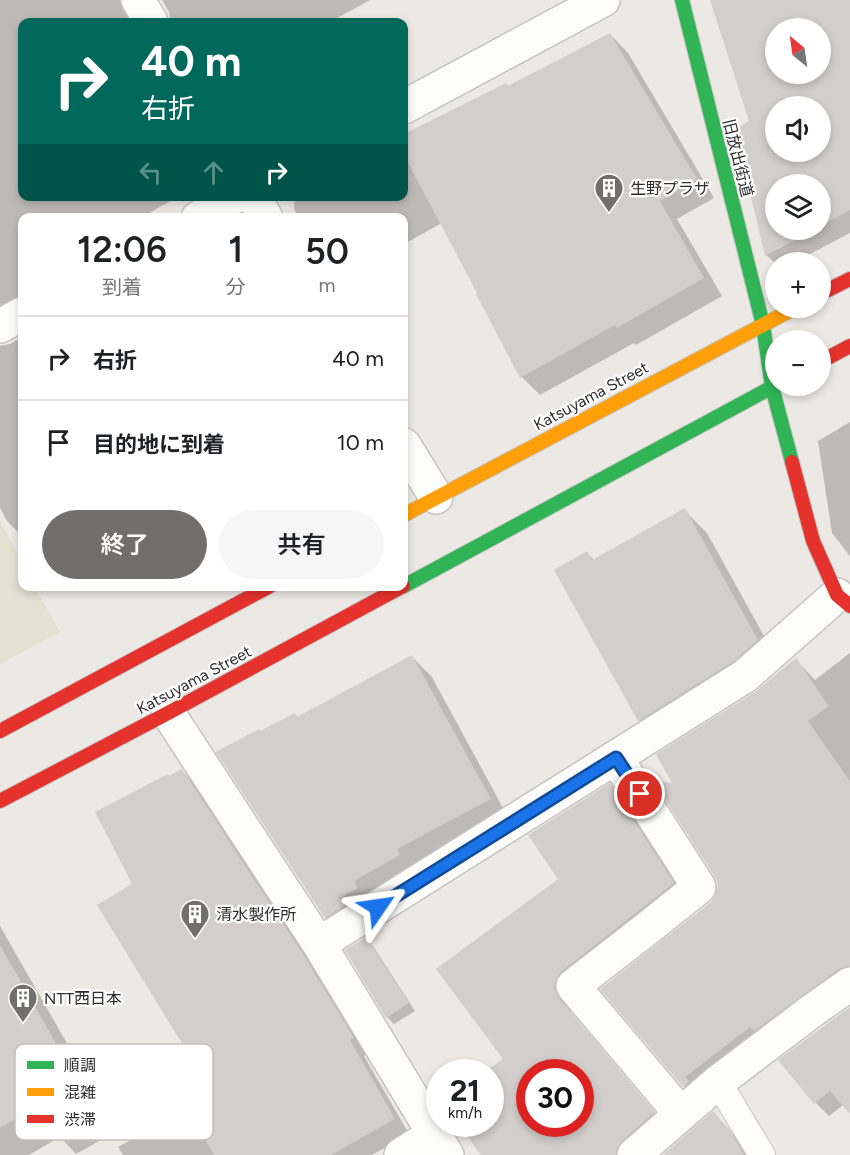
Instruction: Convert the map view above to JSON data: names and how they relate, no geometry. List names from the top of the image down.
{
  "streets": {
    "main road": ["旧放出街道", "Katsuyama Street"]
  },
  "crossings": [
    ["旧放出街道", "Katsuyama Street"]
  ],
  "places": {
    "building": ["生野プラザ", "清水製作所", "NTT西日本"]
  },
  "legend": ["順調", "混雑", "渋滞"],
  "north": "top left",
  "page": {
    "map_buttons": ["+", "−"],
    "turn": ["40 m", "右折"],
    "eta": [
      "12:06",
      "到着",
      "1",
      "分",
      "50",
      "m"
    ],
    "list": [
      {
        "name": "右折",
        "value": "40 m"
      },
      {
        "name": "目的地に到着",
        "value": "10 m"
      }
    ],
    "buttons": ["終了", "共有"],
    "speed": "21 km/h",
    "limit": "30"
  }
}
